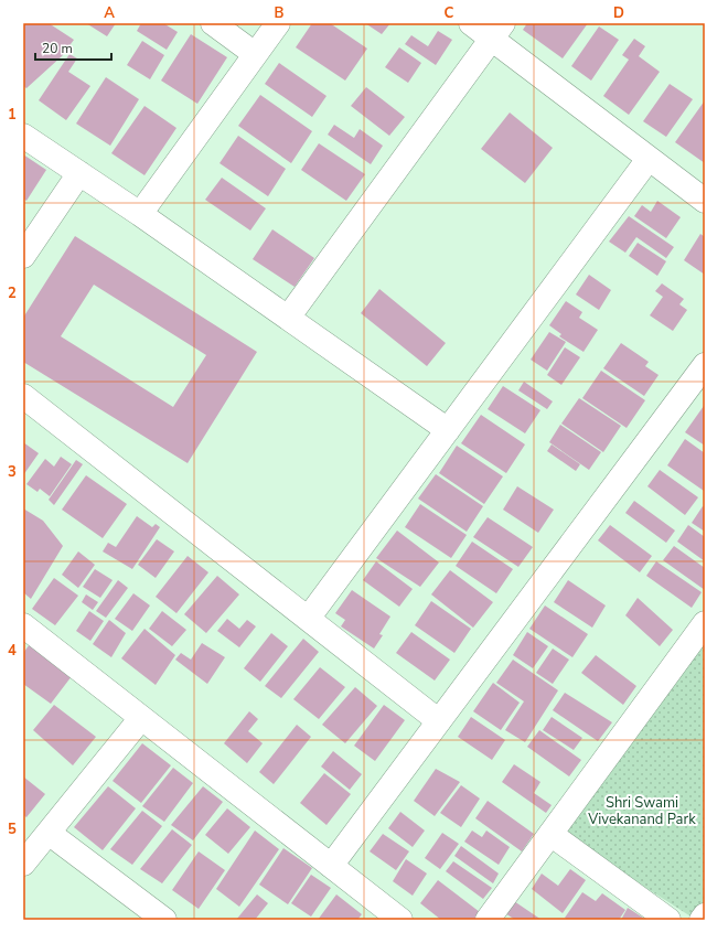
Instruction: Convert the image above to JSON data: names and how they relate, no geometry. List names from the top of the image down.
{
  "parks": ["Shri Swami Vivekanand Park"],
  "scale_bar": "20 m",
  "grid": {
    "columns": [
      "A",
      "B",
      "C",
      "D"
    ],
    "rows": [
      "1",
      "2",
      "3",
      "4",
      "5"
    ]
  }
}
